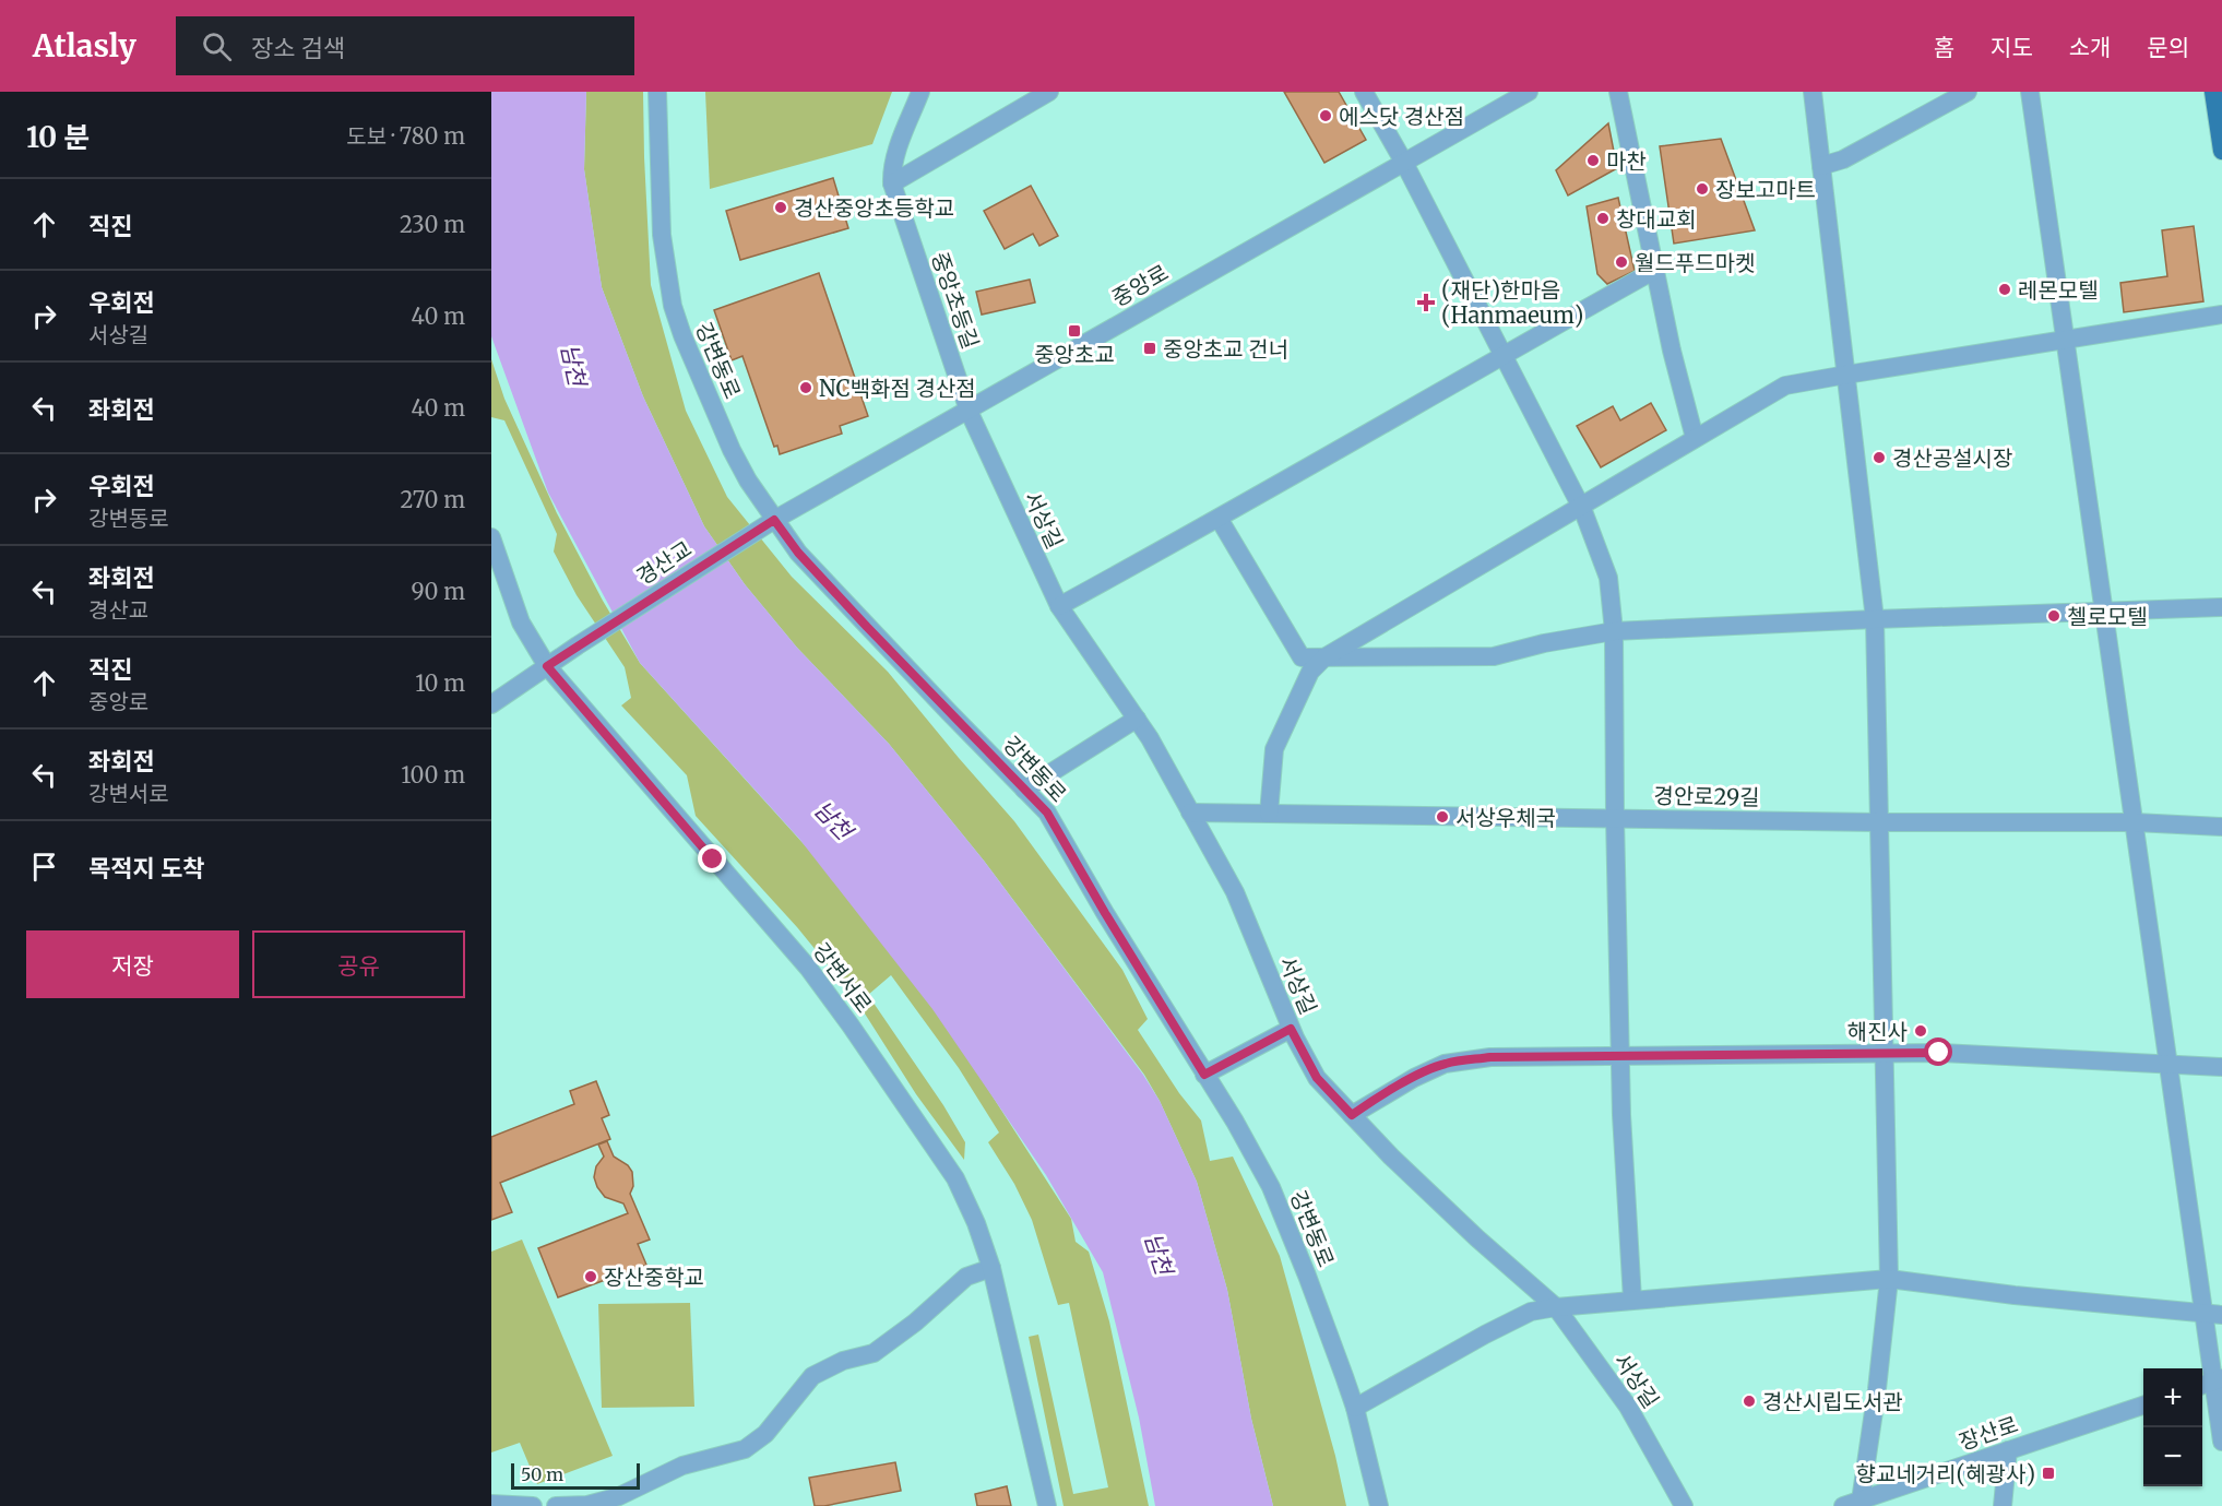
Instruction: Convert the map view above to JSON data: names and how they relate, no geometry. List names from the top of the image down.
{
  "streets": {
    "street": [
      "중앙로",
      "중앙초등길",
      "강변동로",
      "서상길",
      "경산교",
      "경안로29길",
      "강변서로",
      "장산로"
    ]
  },
  "crossings": [
    ["중앙로", "중앙초등길"],
    ["중앙로", "강변동로"],
    ["중앙로", "서상길"],
    ["중앙로", "경산교"],
    ["중앙초등길", "서상길"],
    ["강변동로", "경산교"],
    ["서상길", "경안로29길"],
    ["경산교", "강변서로"]
  ],
  "water": ["남천"],
  "places": {
    "other": [
      "에스닷 경산점",
      "마찬",
      "장보고마트",
      "경산중앙초등학교",
      "창대교회",
      "월드푸드마켓",
      "레몬모텔",
      "NC백화점 경산점",
      "경산공설시장",
      "첼로모텔",
      "서상우체국",
      "해진사",
      "장산중학교",
      "경산시립도서관"
    ],
    "health": ["(재단)한마음 (Hanmaeum)"],
    "transit": ["중앙초교", "중앙초교 건너", "향교네거리(혜광사)"]
  },
  "scale_bar": "50 m",
  "page": {
    "header": "Atlasly",
    "search": "장소 검색",
    "nav": [
      "홈",
      "지도",
      "소개",
      "문의"
    ],
    "heading": ["10 분", "도보 · 780 m"],
    "list": [
      ["직진", "230 m"],
      ["우회전", "서상길", "40 m"],
      ["좌회전", "40 m"],
      ["우회전", "강변동로", "270 m"],
      ["좌회전", "경산교", "90 m"],
      ["직진", "중앙로", "10 m"],
      ["좌회전", "강변서로", "100 m"],
      "목적지 도착"
    ],
    "buttons": ["저장", "공유"],
    "map_buttons": ["+", "−"],
    "scale": "50 m"
  }
}
